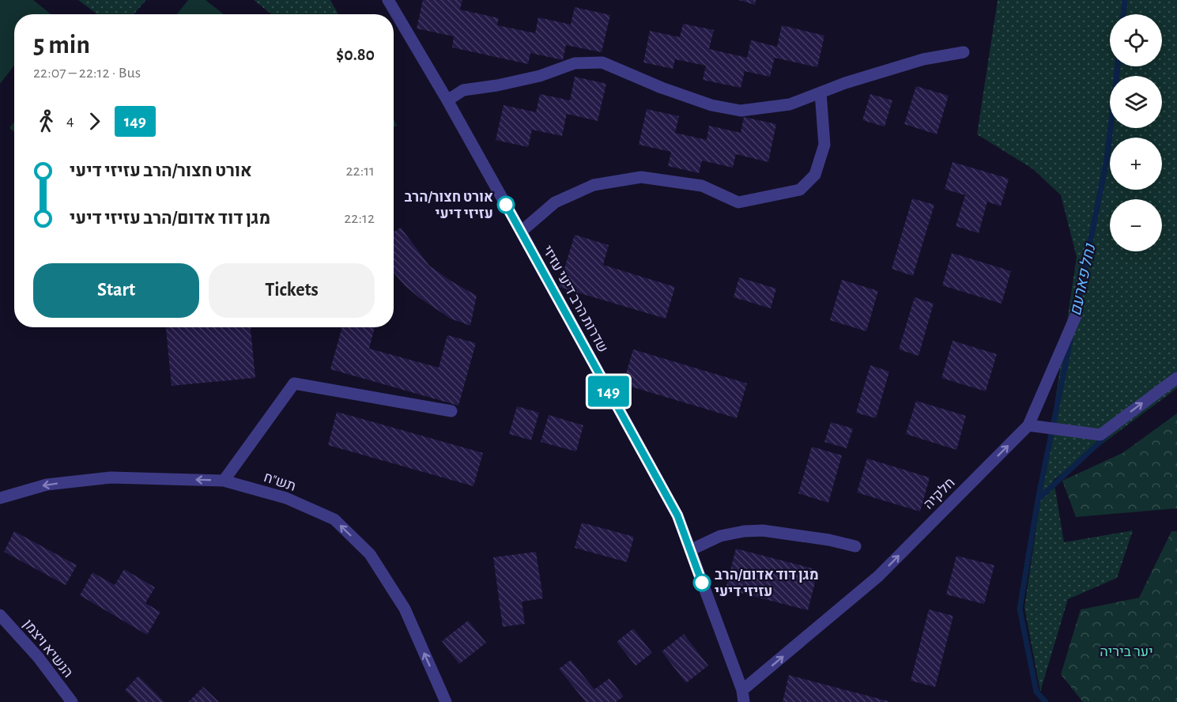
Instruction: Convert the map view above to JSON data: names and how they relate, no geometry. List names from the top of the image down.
{
  "streets": {
    "street": [
      "שדרות הרב דיעי עזיזי",
      "תש\"ח",
      "חלקיה",
      "הנשיא ויצמן"
    ]
  },
  "crossings": [
    ["שדרות הרב דיעי עזיזי", "חלקיה"]
  ],
  "one_way": ["תש\"ח", "חלקיה"],
  "water": ["נחל פארעם"],
  "parks": ["יער ביריה"],
  "places": ["אורט חצור/הרב עזיזי דיעי", "מגן דוד אדום/הרב עזיזי דיעי"],
  "lines": ["bus line 149"],
  "page": {
    "on_map": "149",
    "map_buttons": ["+", "−"],
    "heading": ["5 min", "22:07 – 22:12 · Bus", "$0.80"],
    "legs": ["4", "149"],
    "list": [
      {
        "name": "אורט חצור/הרב עזיזי דיעי",
        "value": "22:11"
      },
      {
        "name": "מגן דוד אדום/הרב עזיזי דיעי",
        "value": "22:12"
      }
    ],
    "buttons": ["Start", "Tickets"]
  }
}
